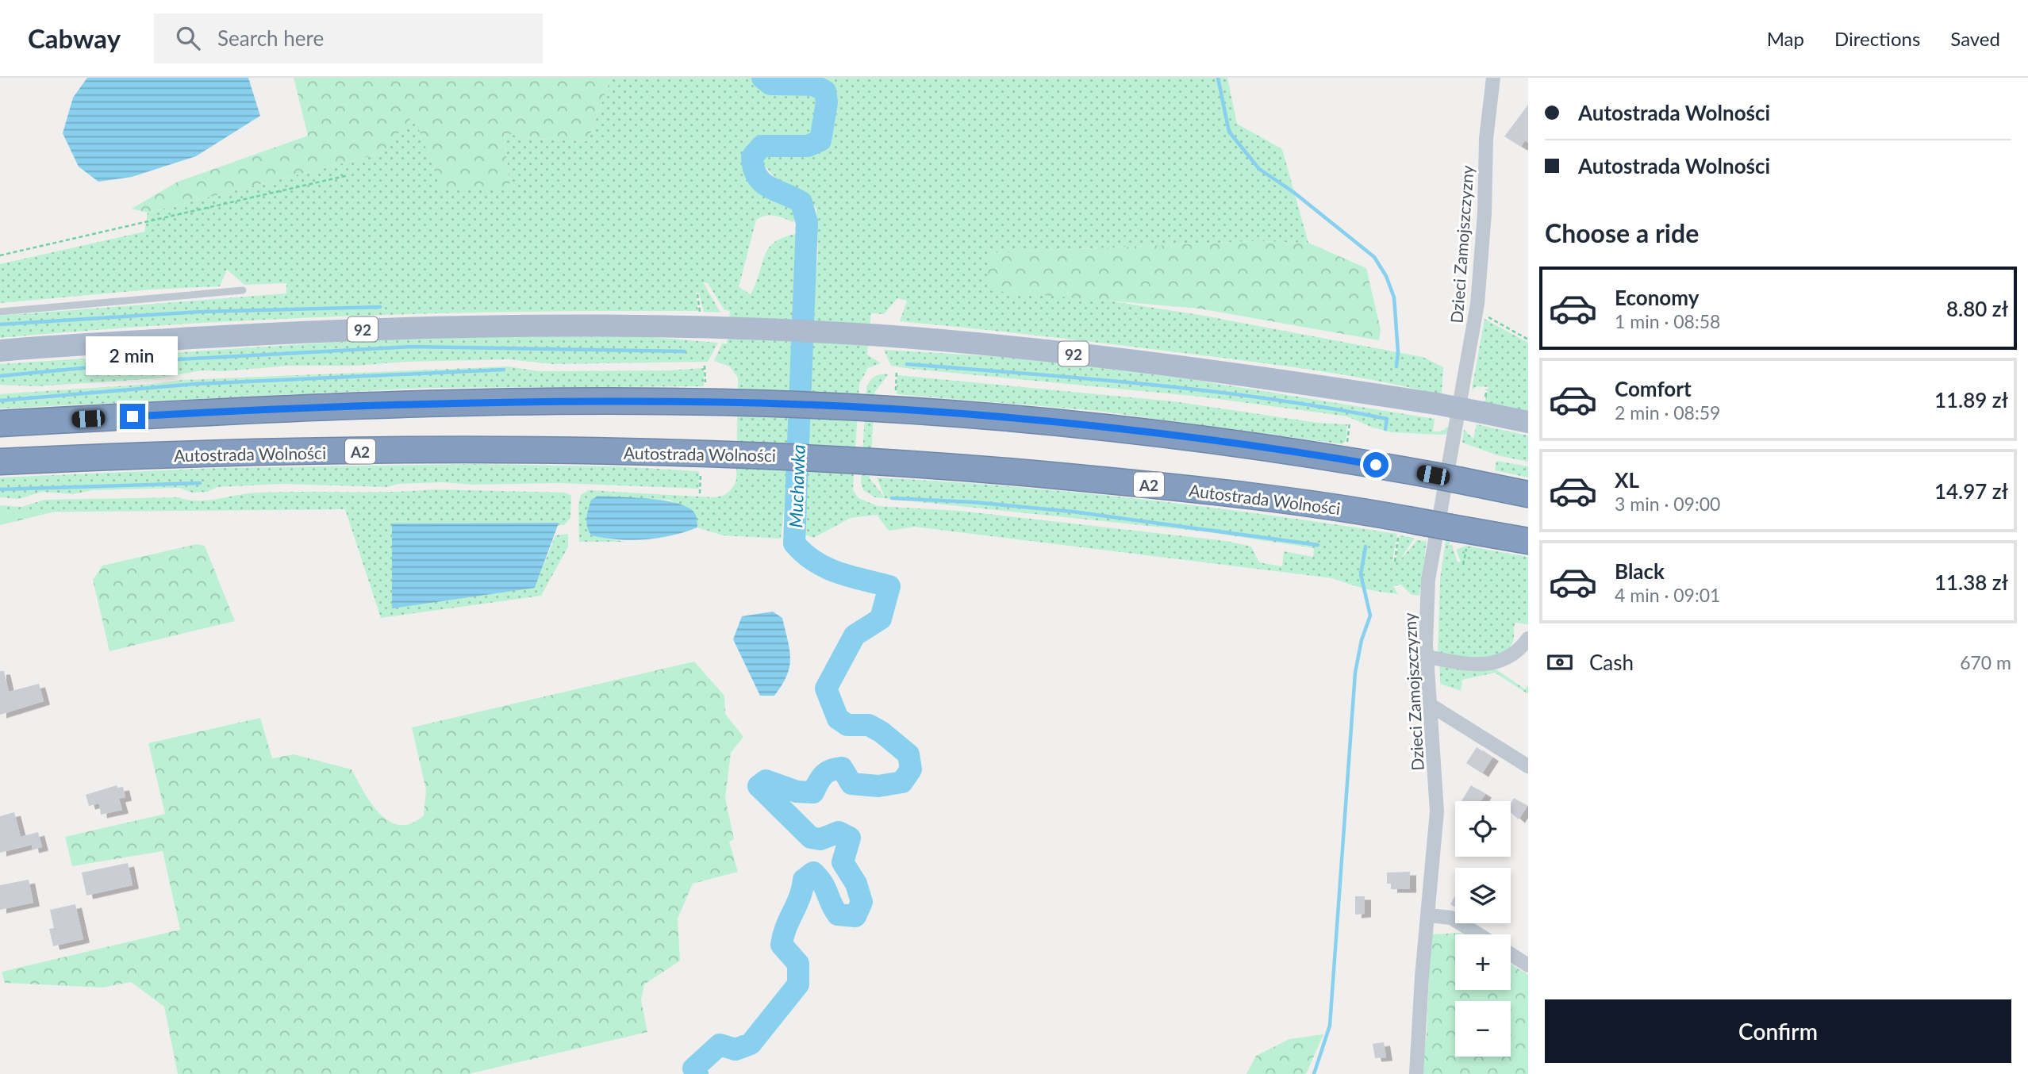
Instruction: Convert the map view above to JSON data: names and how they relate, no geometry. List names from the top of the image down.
{
  "streets": {
    "highway": ["A2", "Autostrada Wolności"],
    "main road": ["92"],
    "street": ["Dzieci Zamojszczyzny"]
  },
  "water": ["Muchawka"],
  "page": {
    "header": "Cabway",
    "search": "Search here",
    "nav": ["Map", "Directions", "Saved"],
    "banner": ["Autostrada Wolności", "Autostrada Wolności"],
    "heading": "Choose a ride",
    "list": [
      {
        "name": "Economy",
        "note": "1 min · 08:58",
        "value": "8.80 zł"
      },
      {
        "name": "Comfort",
        "note": "2 min · 08:59",
        "value": "11.89 zł"
      },
      {
        "name": "XL",
        "note": "3 min · 09:00",
        "value": "14.97 zł"
      },
      {
        "name": "Black",
        "note": "4 min · 09:01",
        "value": "11.38 zł"
      }
    ],
    "bubble": "2 min",
    "pay": ["Cash", "670 m"],
    "map_buttons": ["+", "−"],
    "buttons": "Confirm"
  }
}
